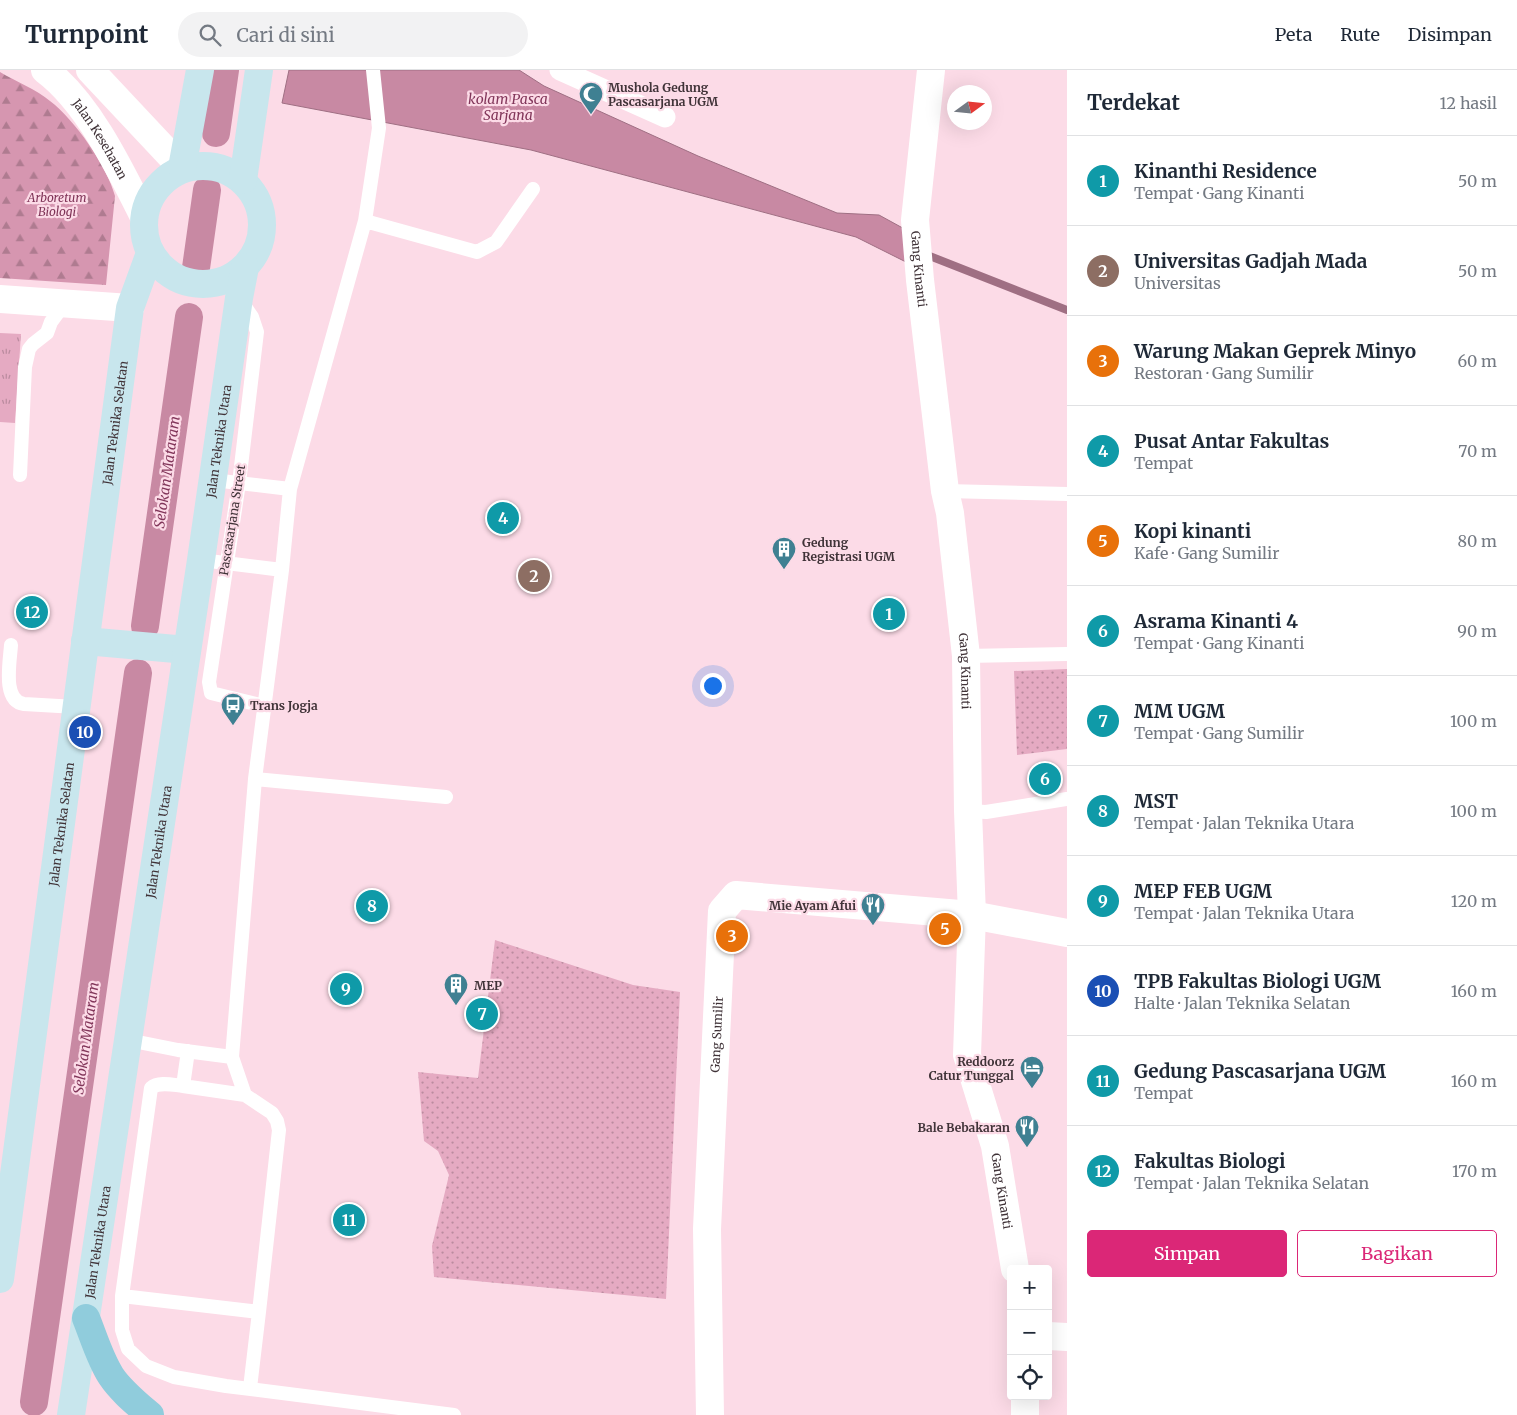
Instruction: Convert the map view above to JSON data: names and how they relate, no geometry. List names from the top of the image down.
{
  "streets": {
    "main road": ["Jalan Teknika Selatan", "Jalan Teknika Utara"],
    "street": ["Jalan Kesehatan", "Gang Kinanti", "Gang Sumilir"],
    "lane": ["Pascasarjana Street"]
  },
  "crossings": [
    ["Jalan Kesehatan", "Jalan Teknika Selatan"],
    ["Jalan Kesehatan", "Jalan Teknika Utara"],
    ["Gang Kinanti", "Gang Sumilir"],
    ["Jalan Teknika Selatan", "Jalan Teknika Utara"],
    ["Jalan Teknika Utara", "Pascasarjana Street"]
  ],
  "water": ["kolam Pasca Sarjana", "Selokan Mataram"],
  "parks": ["Arboretum Biologi"],
  "places": {
    "mosque": ["Mushola Gedung Pascasarjana UGM"],
    "building": ["Gedung Registrasi UGM", "MEP"],
    "bus stop": ["Trans Jogja"],
    "restaurant": ["Mie Ayam Afui", "Bale Bebakaran"],
    "hotel": ["Reddoorz Catur Tunggal"]
  },
  "north": "right",
  "page": {
    "header": "Turnpoint",
    "search": "Cari di sini",
    "nav": ["Peta", "Rute", "Disimpan"],
    "heading": ["Terdekat", "12 hasil"],
    "list": [
      {
        "mark": "1",
        "name": "Kinanthi Residence",
        "note": "Tempat · Gang Kinanti",
        "value": "50 m"
      },
      {
        "mark": "2",
        "name": "Universitas Gadjah Mada",
        "note": "Universitas",
        "value": "50 m"
      },
      {
        "mark": "3",
        "name": "Warung Makan Geprek Minyo",
        "note": "Restoran · Gang Sumilir",
        "value": "60 m"
      },
      {
        "mark": "4",
        "name": "Pusat Antar Fakultas",
        "note": "Tempat",
        "value": "70 m"
      },
      {
        "mark": "5",
        "name": "Kopi kinanti",
        "note": "Kafe · Gang Sumilir",
        "value": "80 m"
      },
      {
        "mark": "6",
        "name": "Asrama Kinanti 4",
        "note": "Tempat · Gang Kinanti",
        "value": "90 m"
      },
      {
        "mark": "7",
        "name": "MM UGM",
        "note": "Tempat · Gang Sumilir",
        "value": "100 m"
      },
      {
        "mark": "8",
        "name": "MST",
        "note": "Tempat · Jalan Teknika Utara",
        "value": "100 m"
      },
      {
        "mark": "9",
        "name": "MEP FEB UGM",
        "note": "Tempat · Jalan Teknika Utara",
        "value": "120 m"
      },
      {
        "mark": "10",
        "name": "TPB Fakultas Biologi UGM",
        "note": "Halte · Jalan Teknika Selatan",
        "value": "160 m"
      },
      {
        "mark": "11",
        "name": "Gedung Pascasarjana UGM",
        "note": "Tempat",
        "value": "160 m"
      },
      {
        "mark": "12",
        "name": "Fakultas Biologi",
        "note": "Tempat · Jalan Teknika Selatan",
        "value": "170 m"
      }
    ],
    "pins": [
      "4",
      "2",
      "12",
      "1",
      "10",
      "6",
      "8",
      "5",
      "3",
      "9",
      "7",
      "11"
    ],
    "buttons": ["Simpan", "Bagikan"],
    "map_buttons": ["+", "−"]
  }
}
